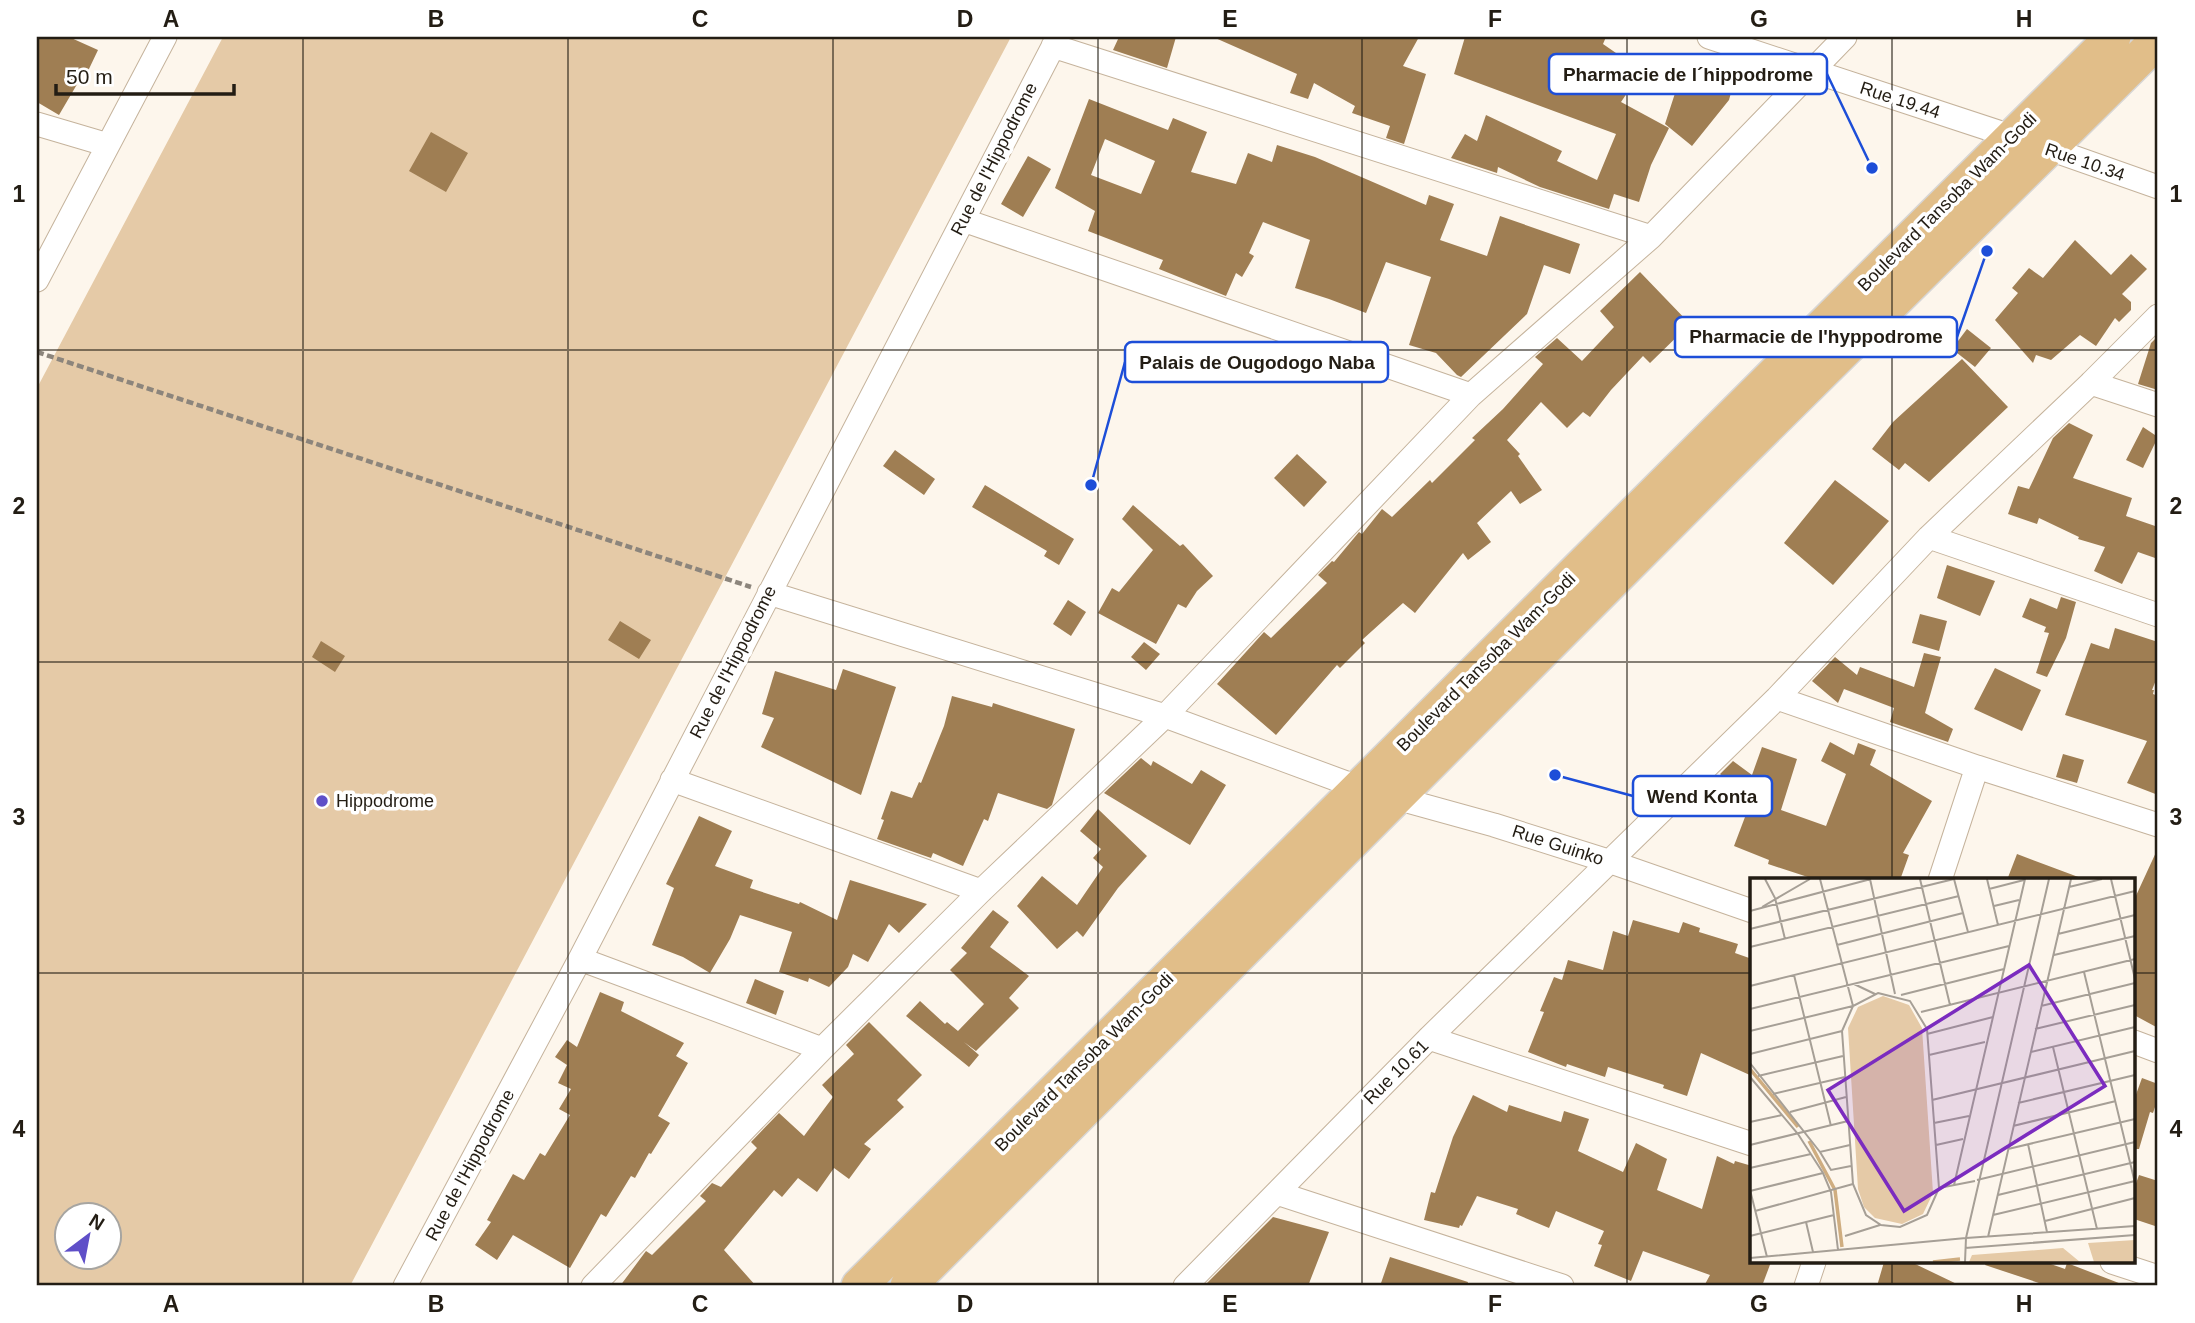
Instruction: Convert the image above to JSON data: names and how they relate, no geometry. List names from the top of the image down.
{
  "streets": {
    "main road": ["Boulevard Tansoba Wam-Godi"],
    "street": [
      "Rue 19.44",
      "Rue de l'Hippodrome",
      "Rue 10.34",
      "Rue Guinko",
      "Rue 10.61"
    ]
  },
  "crossings": [
    ["Rue 19.44", "Rue 10.34"],
    ["Rue 19.44", "Boulevard Tansoba Wam-Godi"],
    ["Rue de l'Hippodrome", "Rue Guinko"],
    ["Rue 10.34", "Boulevard Tansoba Wam-Godi"],
    ["Boulevard Tansoba Wam-Godi", "Rue Guinko"],
    ["Rue Guinko", "Rue 10.61"]
  ],
  "places": [
    "Pharmacie de l´hippodrome",
    "Pharmacie de l'hyppodrome",
    "Palais de Ougodogo Naba",
    "Wend Konta",
    "Hippodrome"
  ],
  "scale_bar": "50 m",
  "north": "top right",
  "grid": {
    "columns": [
      "A",
      "B",
      "C",
      "D",
      "E",
      "F",
      "G",
      "H"
    ],
    "rows": [
      "1",
      "2",
      "3",
      "4"
    ]
  }
}
